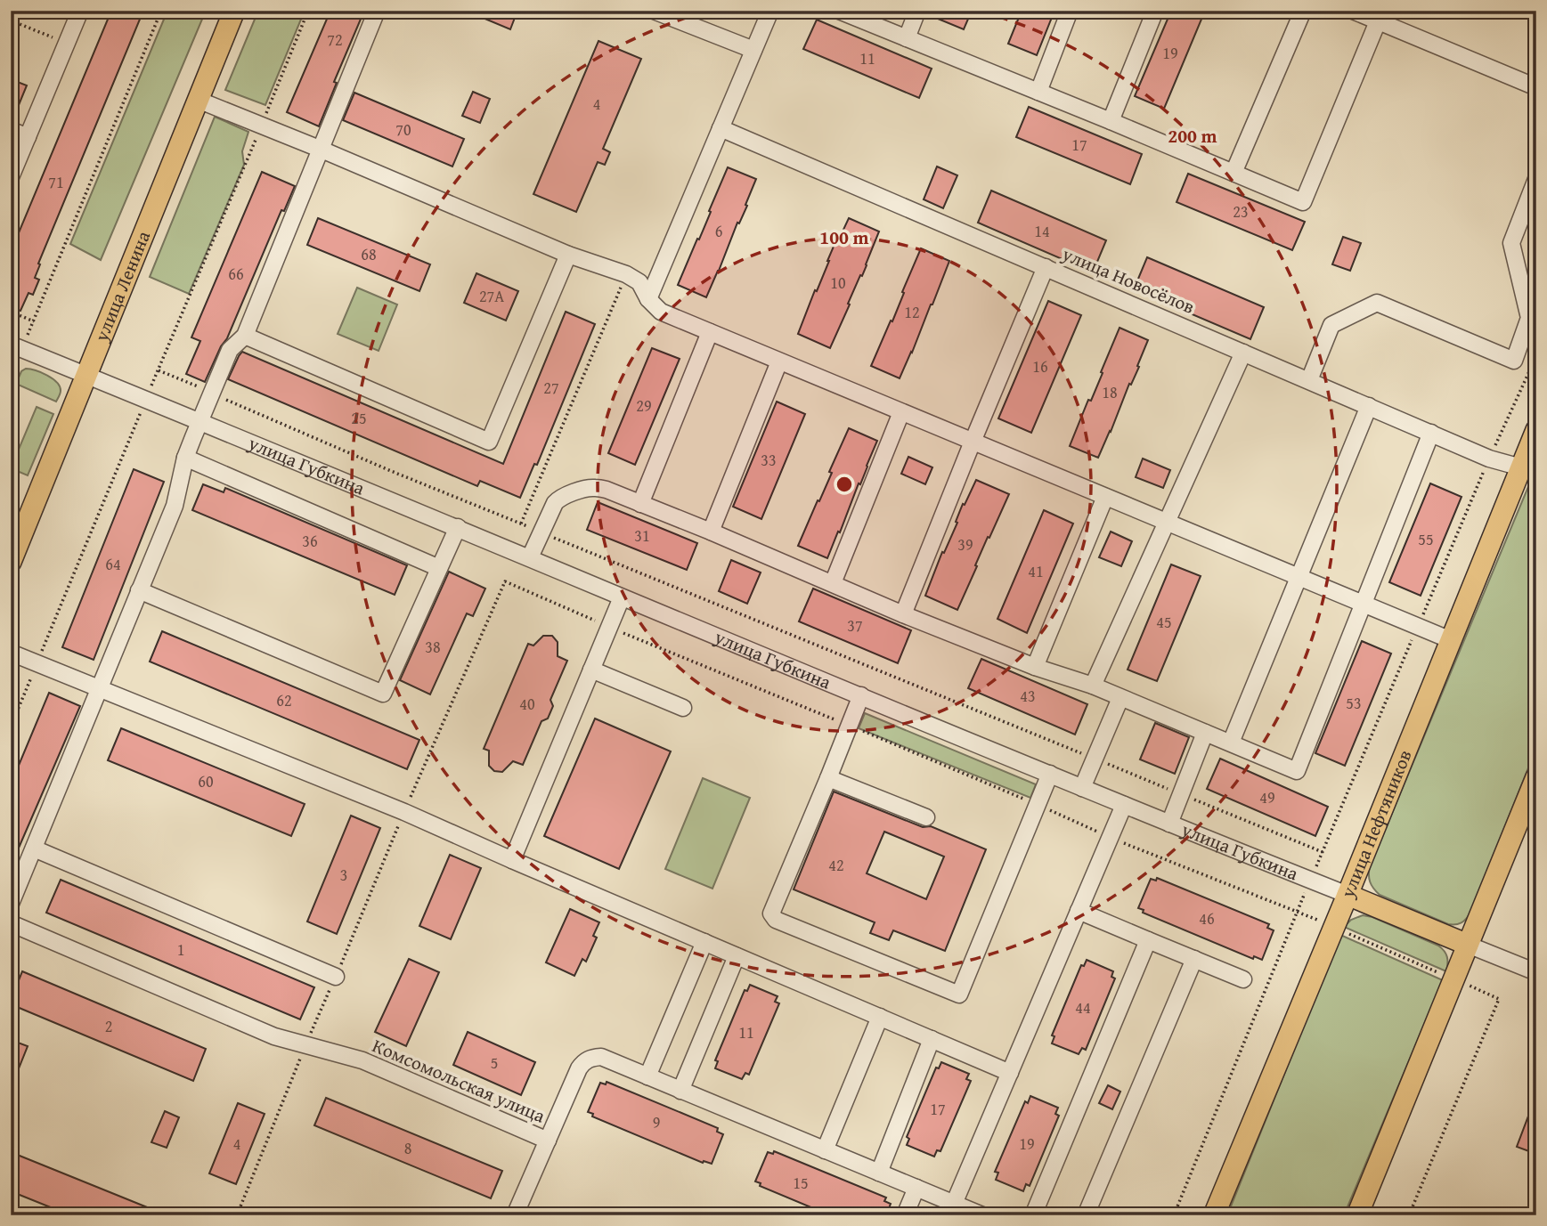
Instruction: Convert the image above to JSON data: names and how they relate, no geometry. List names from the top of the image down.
{
  "streets": {
    "main road": ["улица Ленина", "улица Губкина", "улица Нефтяников"],
    "street": ["улица Новосёлов", "Комсомольская улица"]
  },
  "crossings": [
    ["улица Новосёлов", "улица Нефтяников"],
    ["улица Ленина", "улица Губкина"],
    ["улица Губкина", "улица Нефтяников"]
  ],
  "house_numbers": [
    "72",
    "19",
    "11",
    "4",
    "70",
    "17",
    "71",
    "23",
    "6",
    "14",
    "68",
    "66",
    "10",
    "27А",
    "12",
    "16",
    "27",
    "18",
    "29",
    "25",
    "33",
    "31",
    "55",
    "36",
    "39",
    "64",
    "41",
    "45",
    "37",
    "38",
    "43",
    "62",
    "53",
    "40",
    "60",
    "49",
    "42",
    "3",
    "46",
    "1",
    "44",
    "2",
    "11",
    "5",
    "17",
    "9",
    "4",
    "19",
    "8",
    "15"
  ],
  "rings": ["200 m", "100 m"]
}
